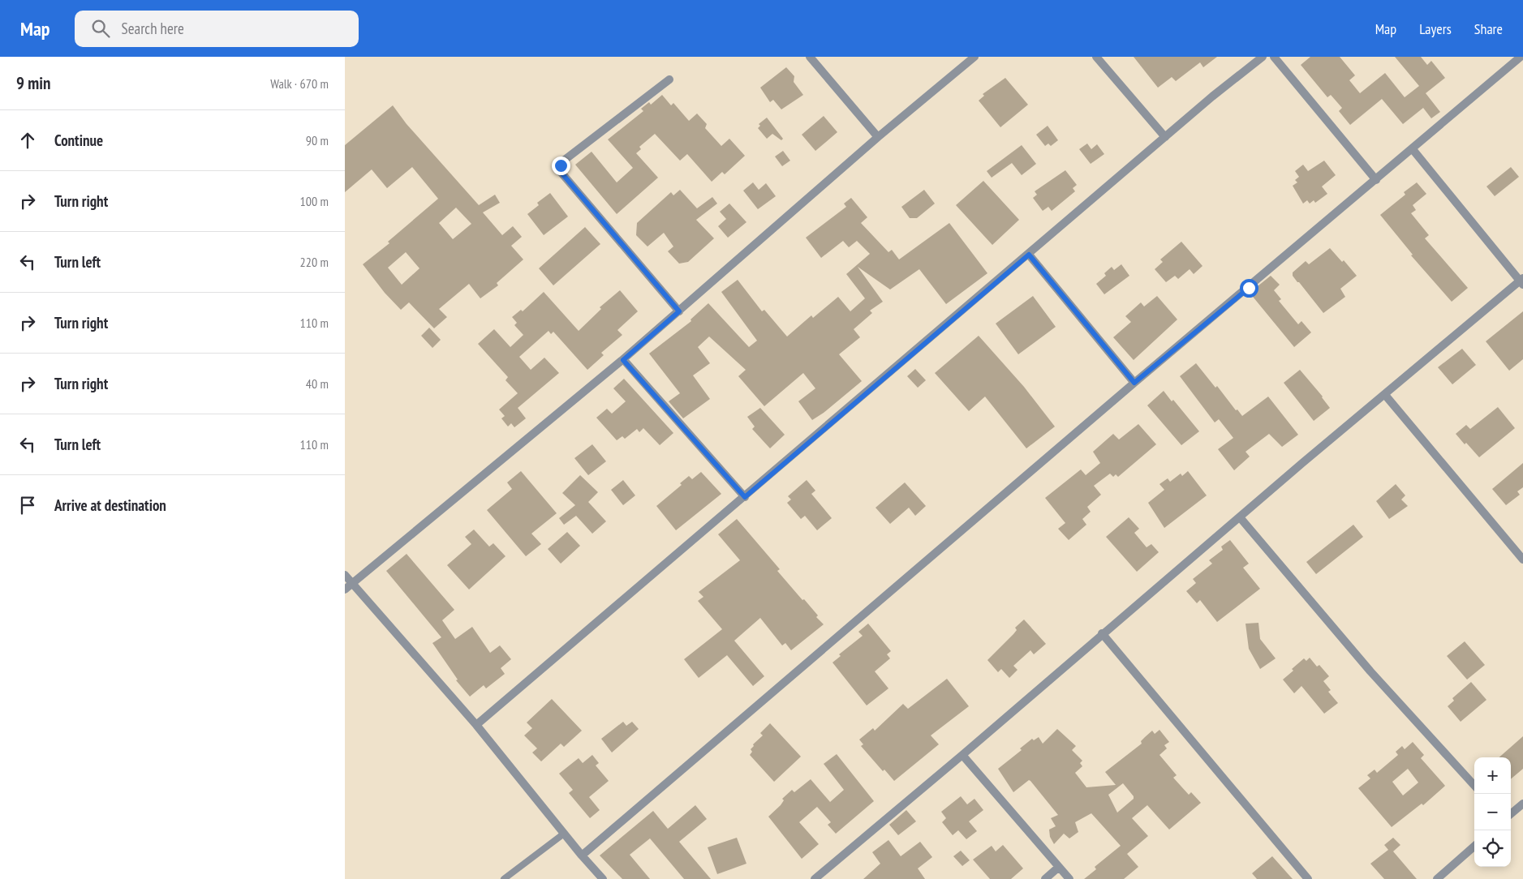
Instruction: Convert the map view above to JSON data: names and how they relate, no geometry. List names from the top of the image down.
{
  "page": {
    "header": "Map",
    "search": "Search here",
    "nav": ["Map", "Layers", "Share"],
    "heading": ["9 min", "Walk · 670 m"],
    "list": [
      ["Continue", "90 m"],
      ["Turn right", "100 m"],
      ["Turn left", "220 m"],
      ["Turn right", "110 m"],
      ["Turn right", "40 m"],
      ["Turn left", "110 m"],
      "Arrive at destination"
    ],
    "map_buttons": ["+", "−"]
  }
}
